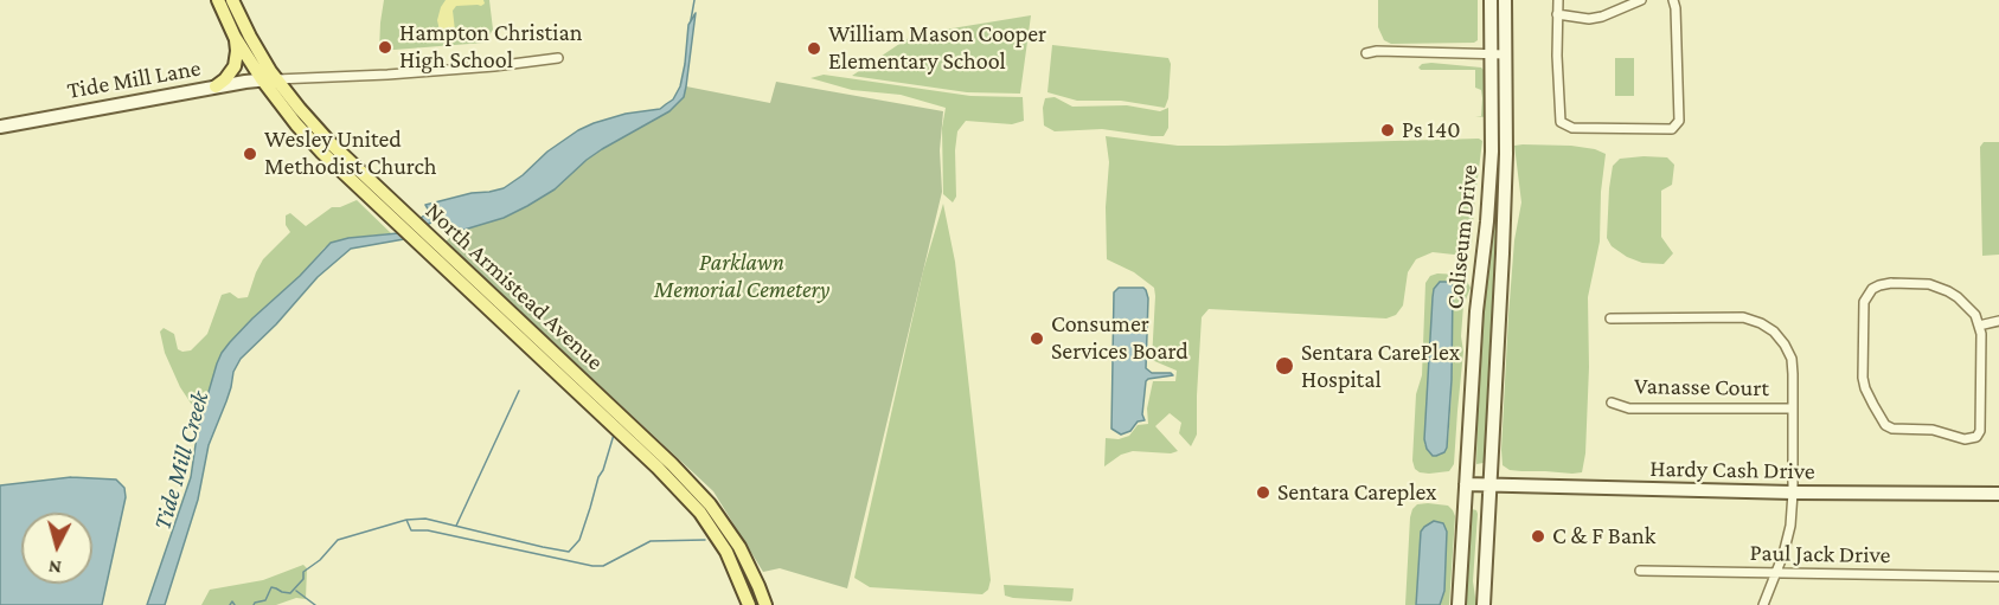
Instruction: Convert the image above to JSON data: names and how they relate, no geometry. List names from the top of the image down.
{
  "streets": {
    "main road": ["North Armistead Avenue"],
    "street": [
      "Tide Mill Lane",
      "Coliseum Drive",
      "Vanasse Court",
      "Hardy Cash Drive",
      "Paul Jack Drive"
    ]
  },
  "crossings": [
    ["Tide Mill Lane", "North Armistead Avenue"],
    ["Coliseum Drive", "Hardy Cash Drive"]
  ],
  "water": ["Tide Mill Creek"],
  "parks": ["Parklawn Memorial Cemetery"],
  "places": [
    "Hampton Christian High School",
    "William Mason Cooper Elementary School",
    "Ps 140",
    "Wesley United Methodist Church",
    "Consumer Services Board",
    "Sentara CarePlex Hospital",
    "Sentara Careplex",
    "C & F Bank"
  ],
  "north": "bottom"
}
